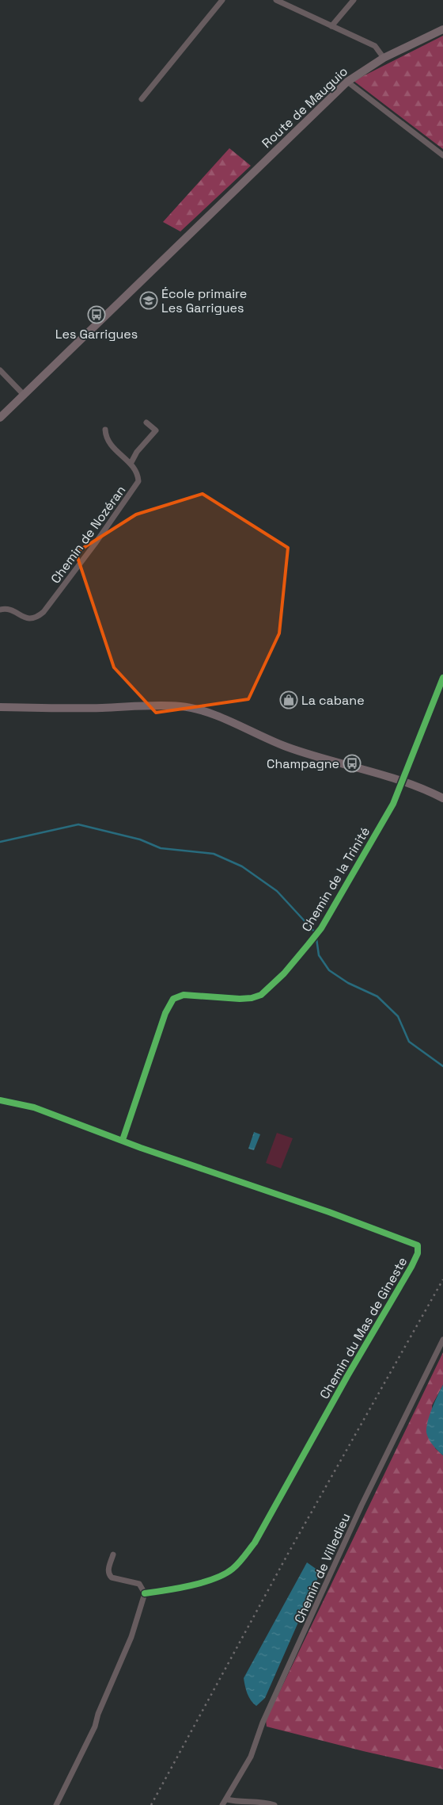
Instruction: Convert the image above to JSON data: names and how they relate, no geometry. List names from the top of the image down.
{
  "streets": {
    "street": [
      "Route de Mauguio",
      "Chemin de Nozéran",
      "Chemin de la Trinité",
      "Chemin du Mas de Gineste",
      "Chemin de Villedieu"
    ]
  },
  "crossings": [
    ["Chemin de la Trinité", "Chemin du Mas de Gineste"]
  ],
  "places": {
    "school or university": ["École primaire Les Garrigues"],
    "bus stop": ["Les Garrigues", "Champagne"],
    "shop": ["La cabane"]
  }
}
